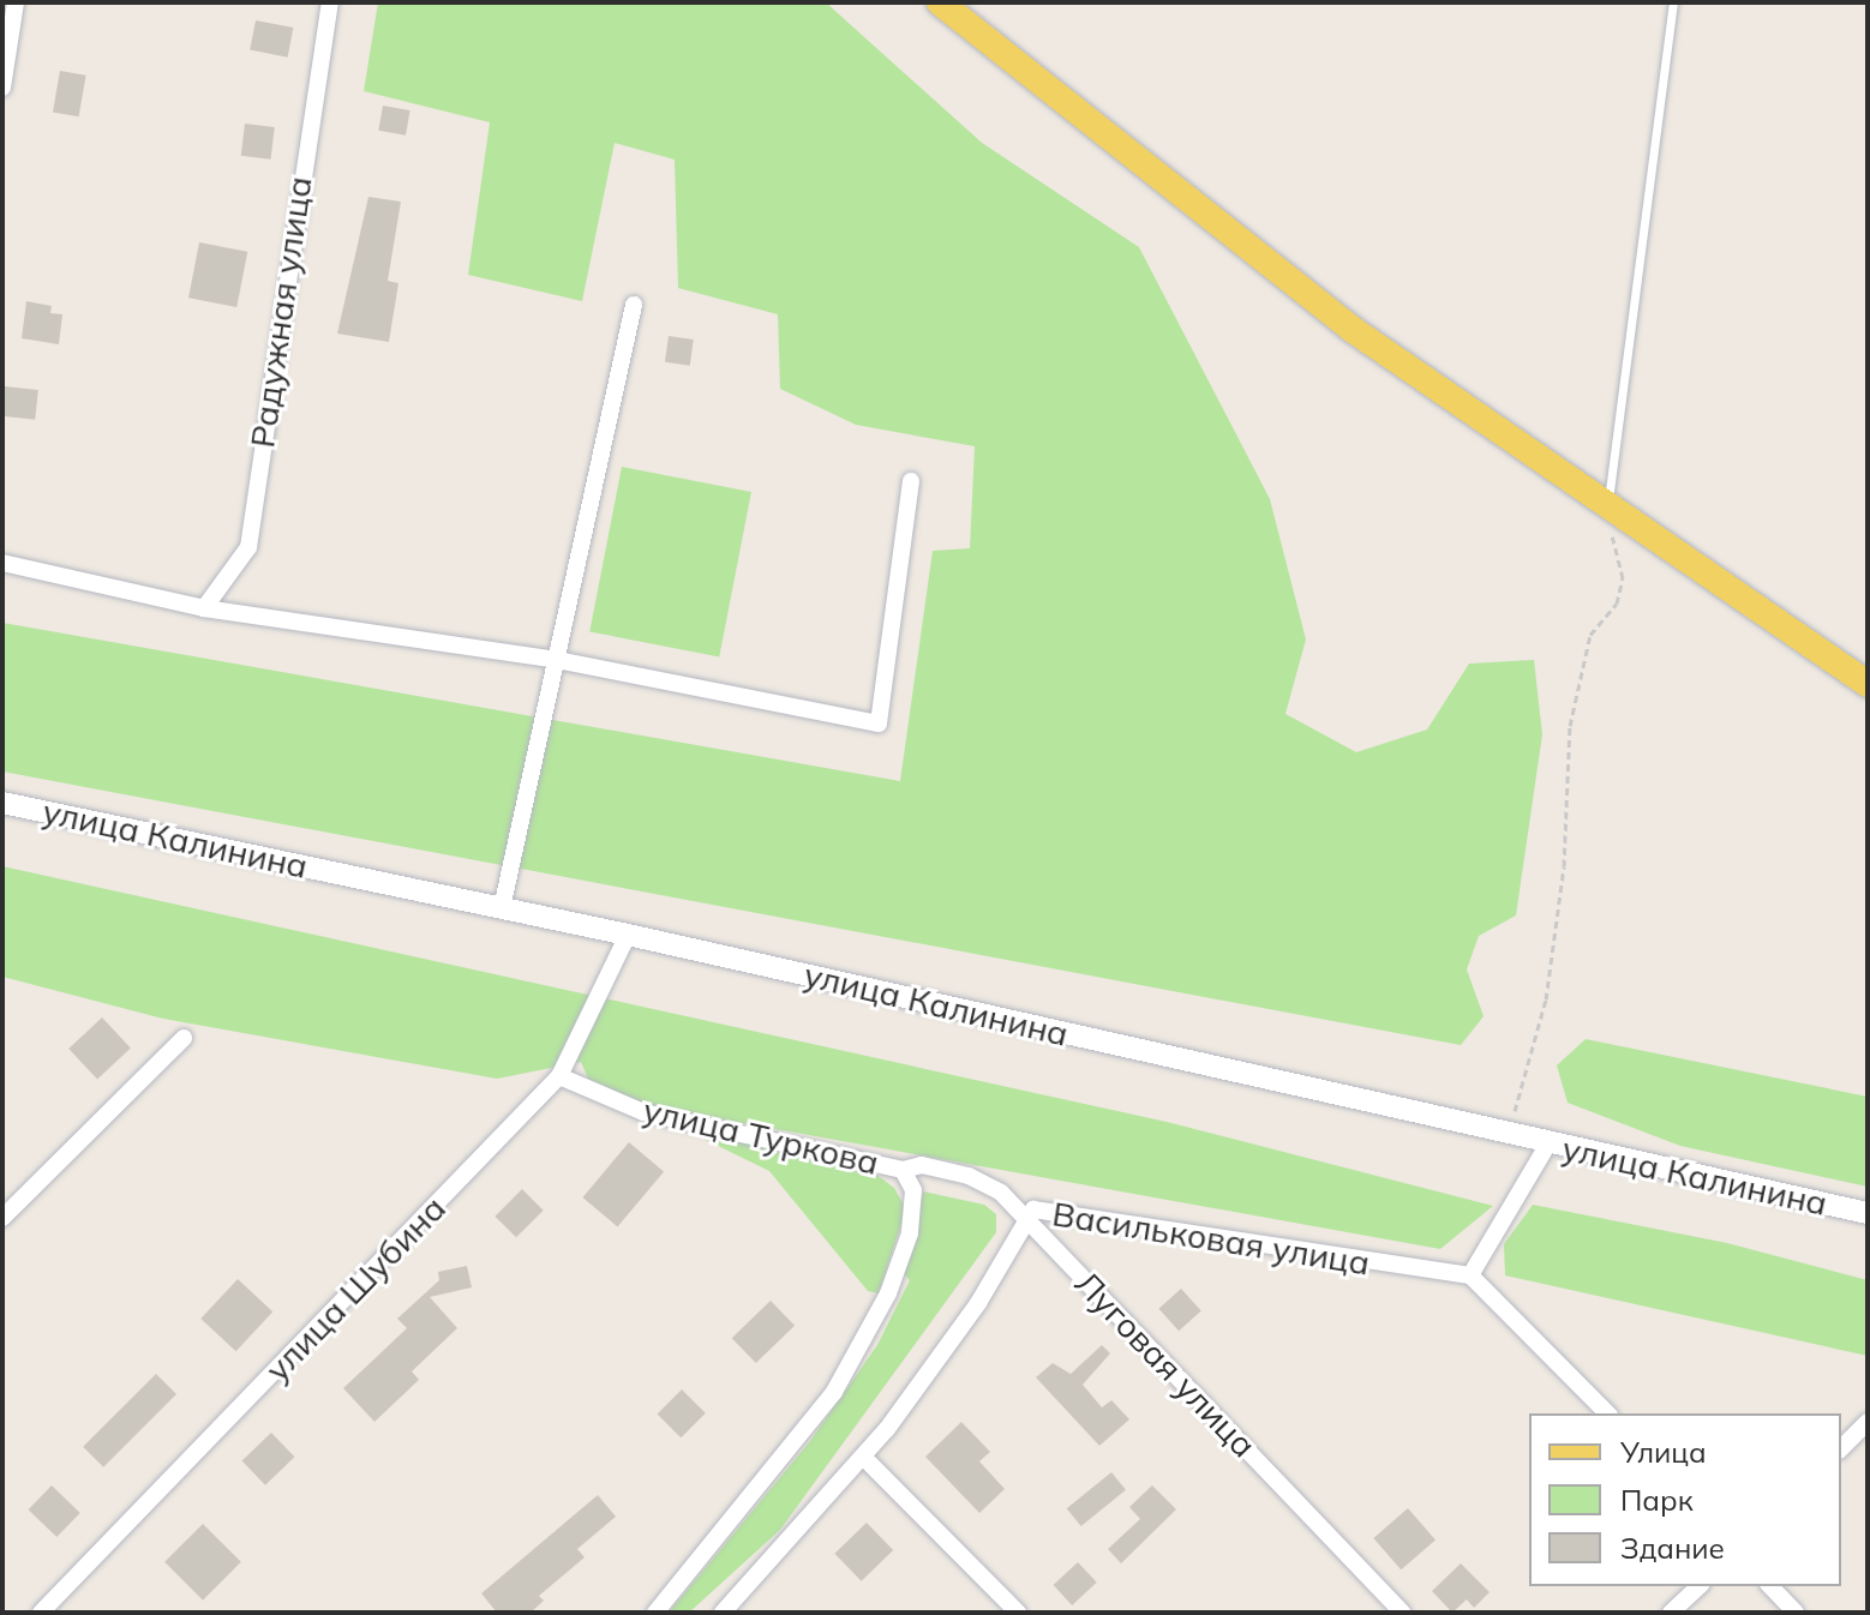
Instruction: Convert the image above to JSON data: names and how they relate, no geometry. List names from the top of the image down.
{
  "streets": {
    "main road": ["улица Калинина"],
    "street": [
      "Радужная улица",
      "улица Туркова",
      "Васильковая улица",
      "улица Шубина",
      "Луговая улица"
    ]
  },
  "crossings": [
    ["улица Калинина", "улица Шубина"],
    ["улица Туркова", "улица Шубина"],
    ["улица Туркова", "Луговая улица"],
    ["Васильковая улица", "Луговая улица"]
  ],
  "legend": ["Улица", "Парк", "Здание"]
}
